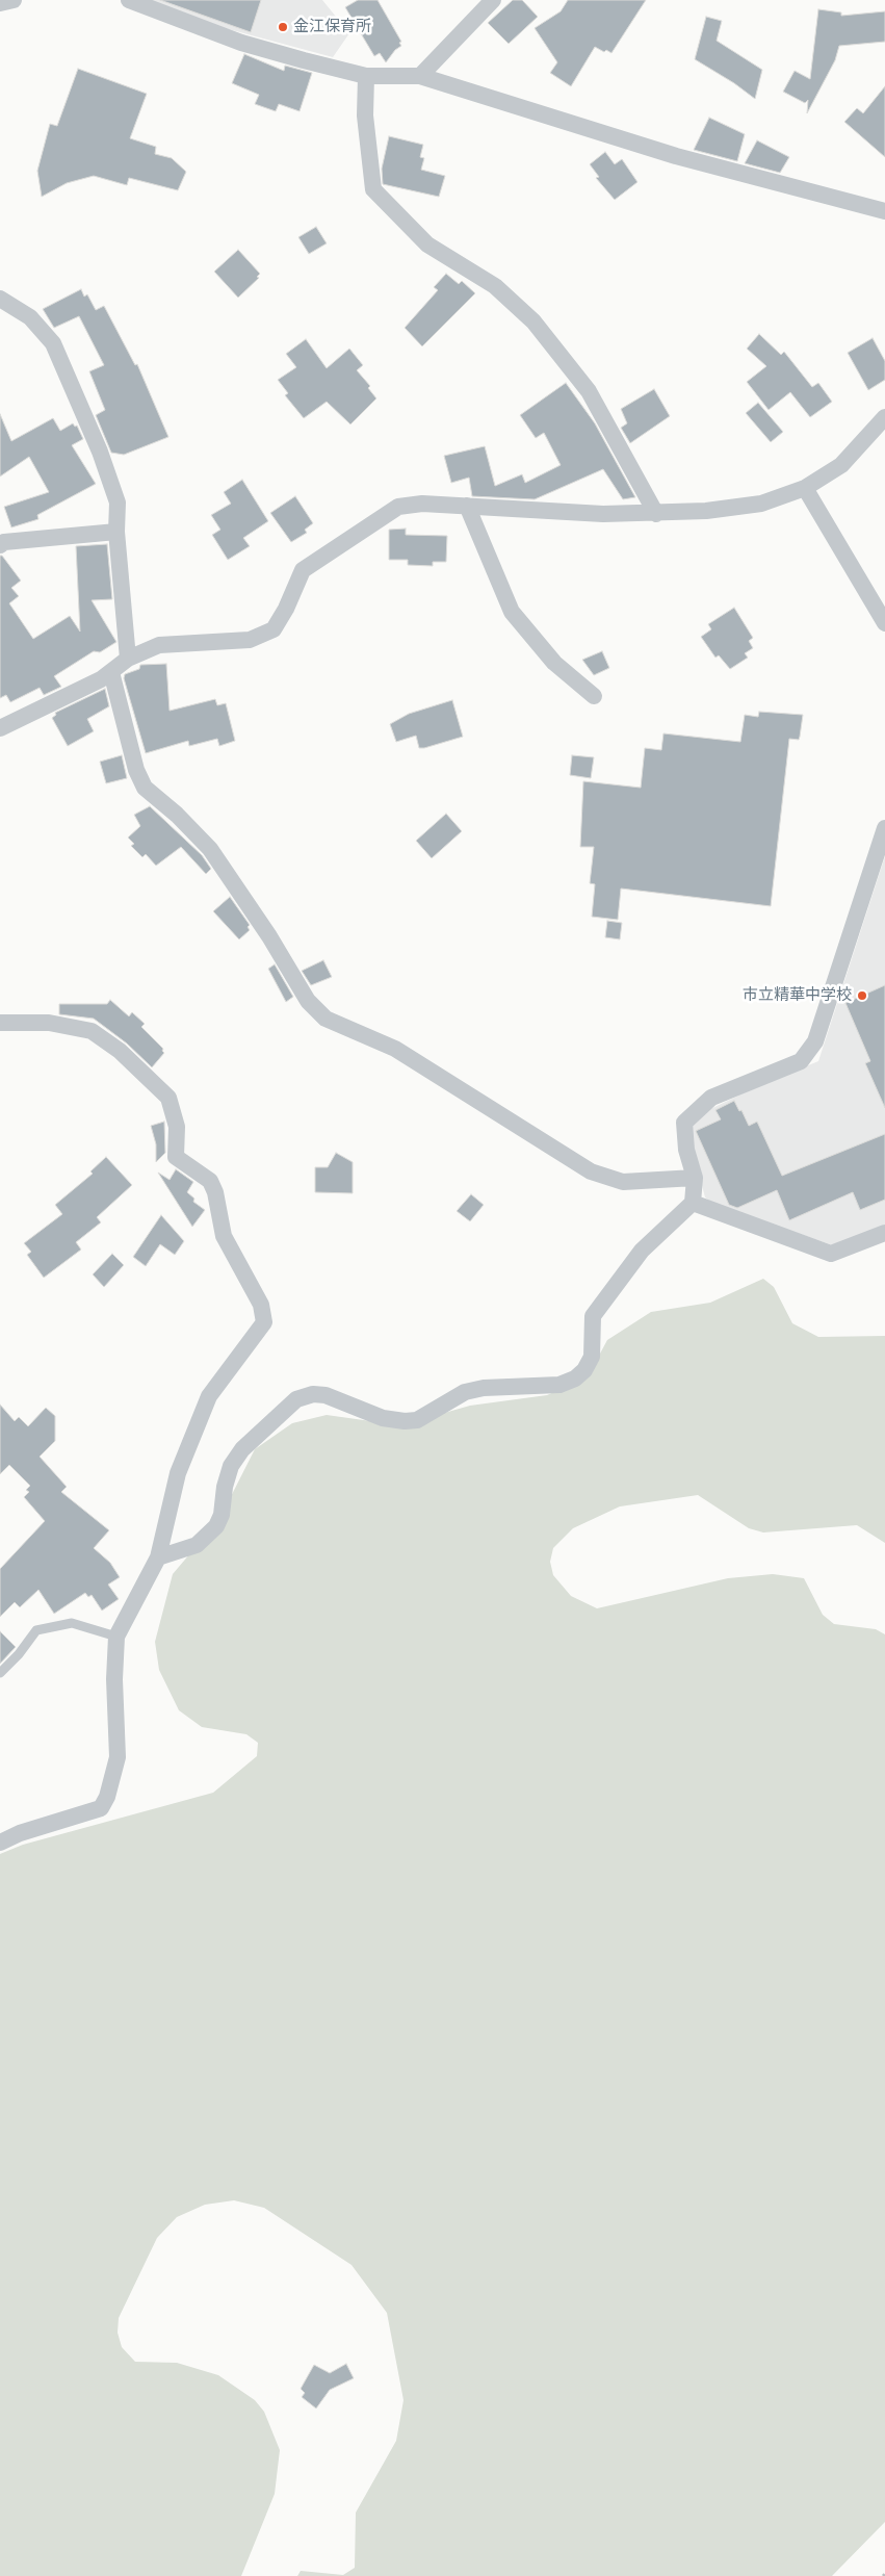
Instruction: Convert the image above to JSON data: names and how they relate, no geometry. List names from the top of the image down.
{
  "places": ["金江保育所", "市立精華中学校"]
}
